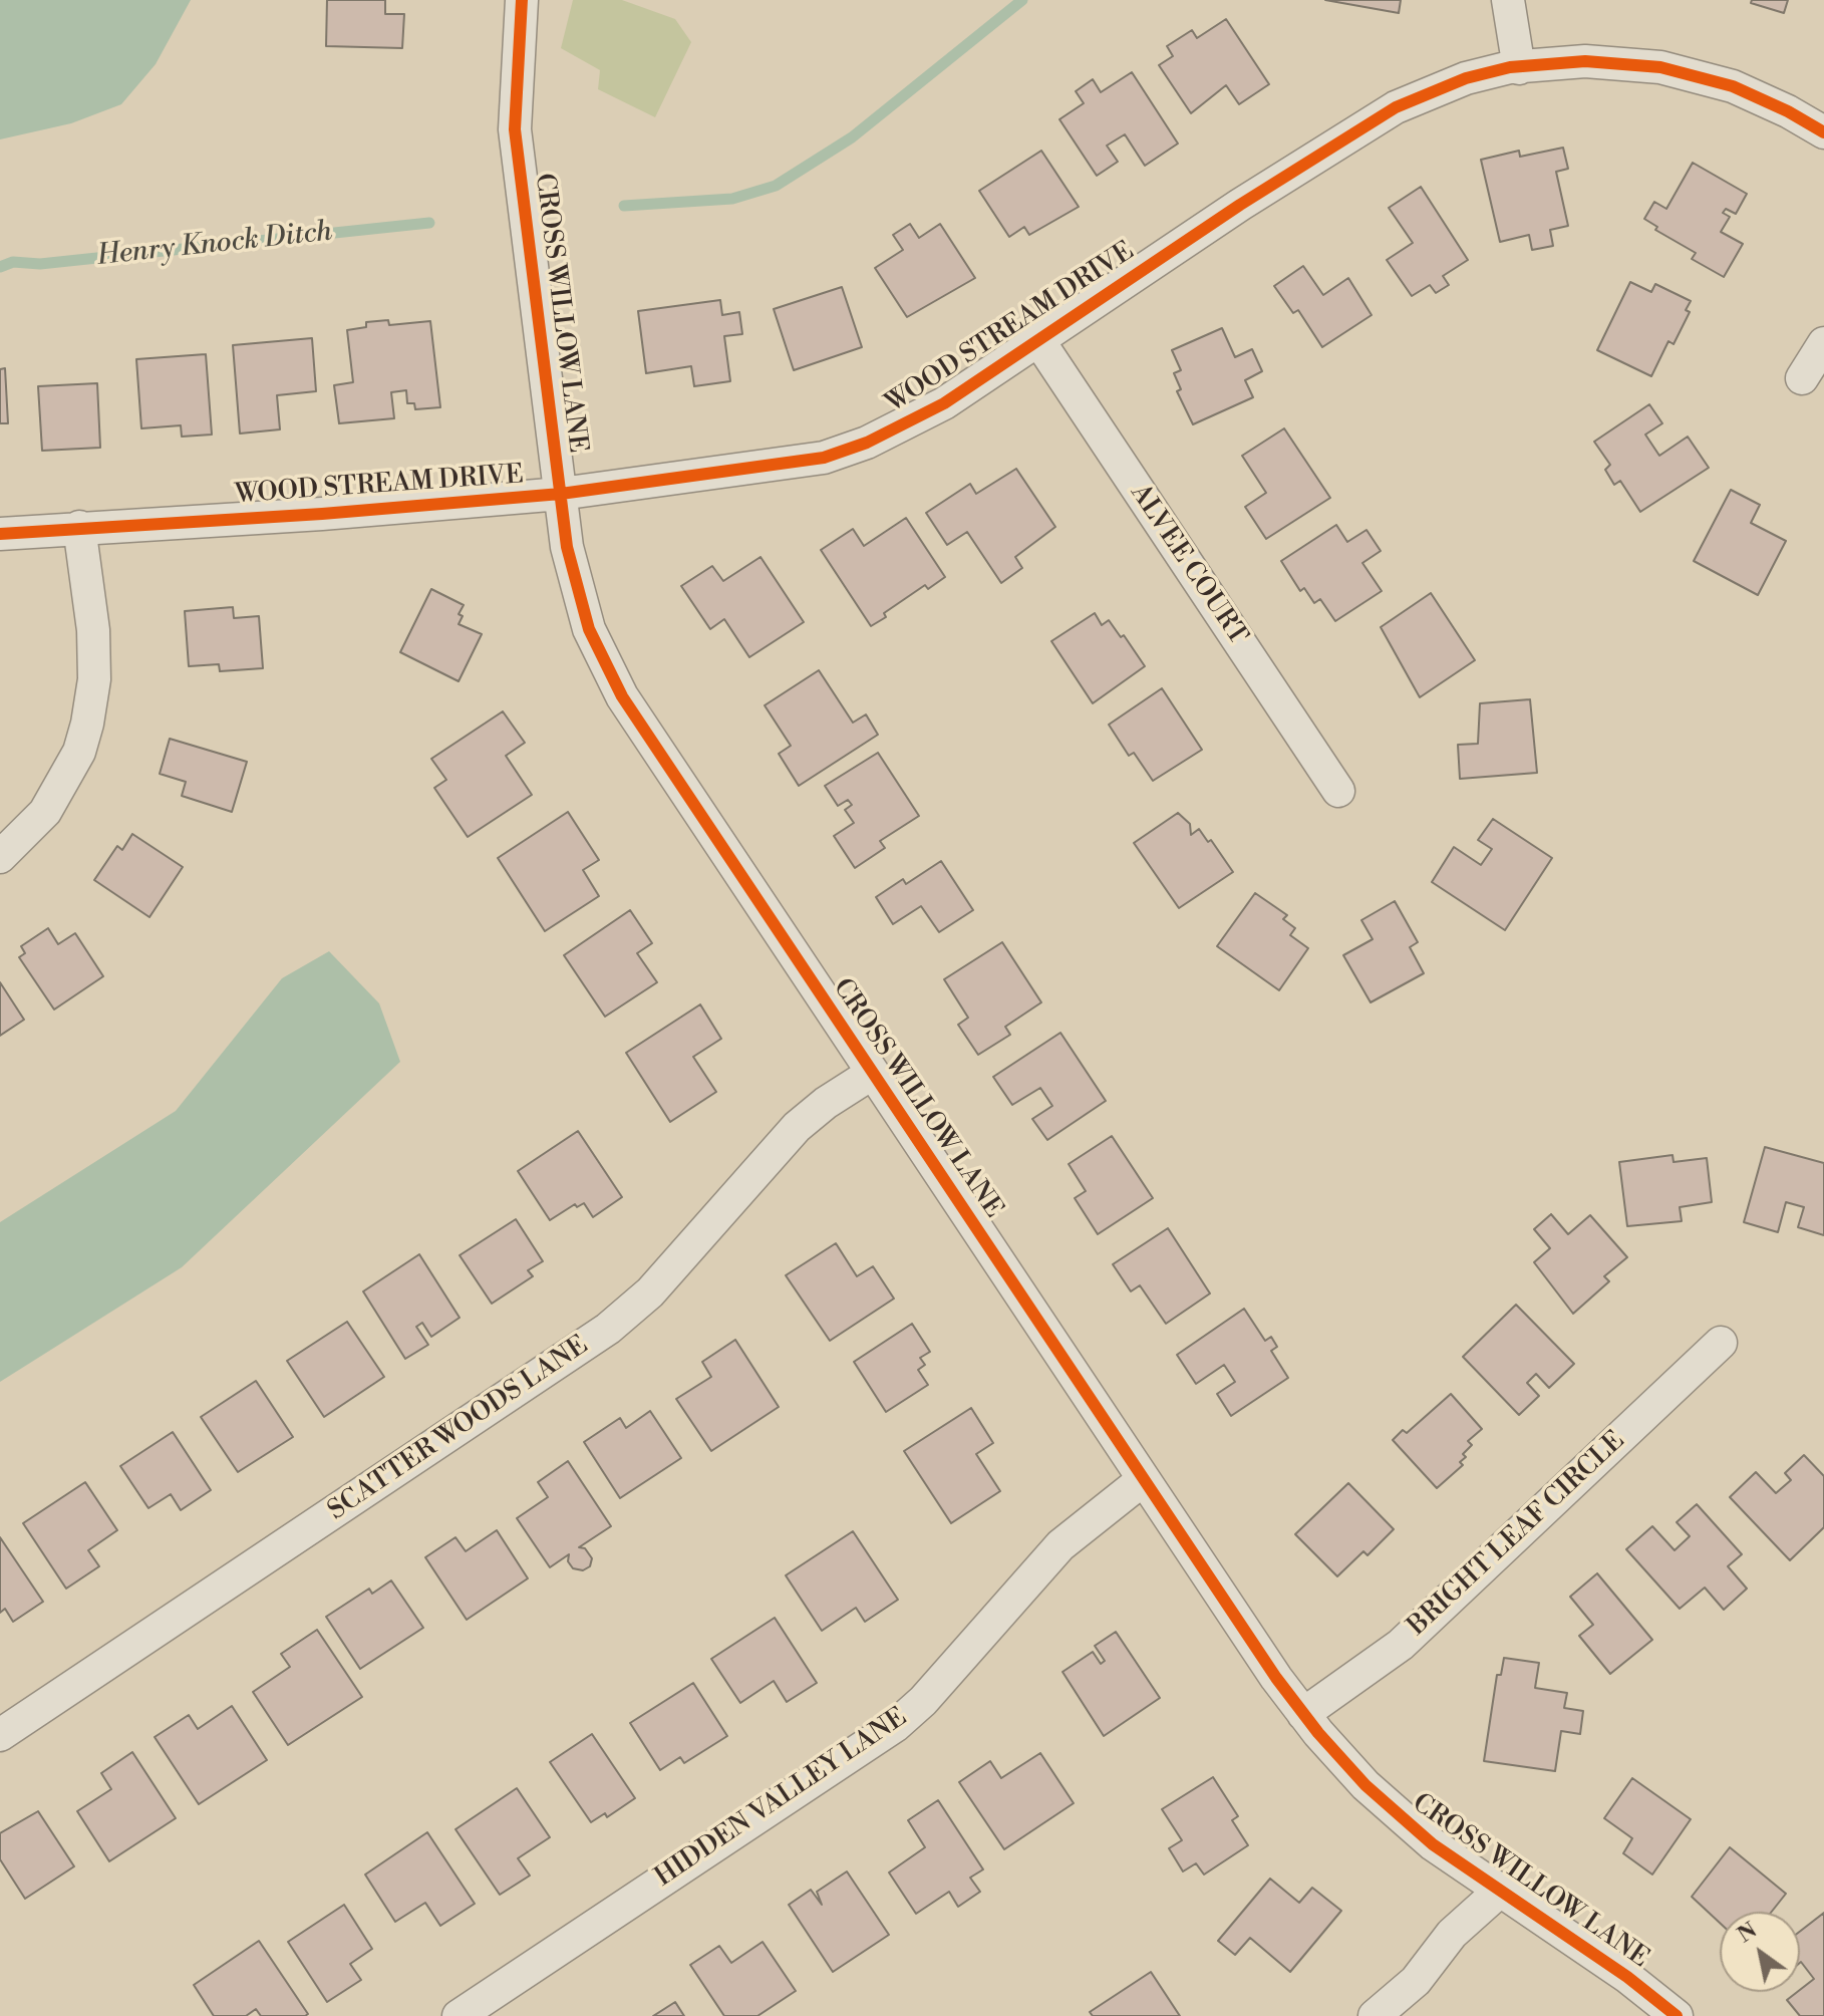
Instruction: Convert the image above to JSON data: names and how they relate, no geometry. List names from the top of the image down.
{
  "streets": {
    "street": [
      "CROSS WILLOW LANE",
      "WOOD STREAM DRIVE",
      "ALVEE COURT",
      "SCATTER WOODS LANE",
      "BRIGHT LEAF CIRCLE",
      "HIDDEN VALLEY LANE"
    ]
  },
  "crossings": [
    ["CROSS WILLOW LANE", "WOOD STREAM DRIVE"],
    ["CROSS WILLOW LANE", "SCATTER WOODS LANE"],
    ["CROSS WILLOW LANE", "BRIGHT LEAF CIRCLE"],
    ["CROSS WILLOW LANE", "HIDDEN VALLEY LANE"],
    ["WOOD STREAM DRIVE", "ALVEE COURT"]
  ],
  "water": ["Henry Knock Ditch"],
  "north": "top left"
}
